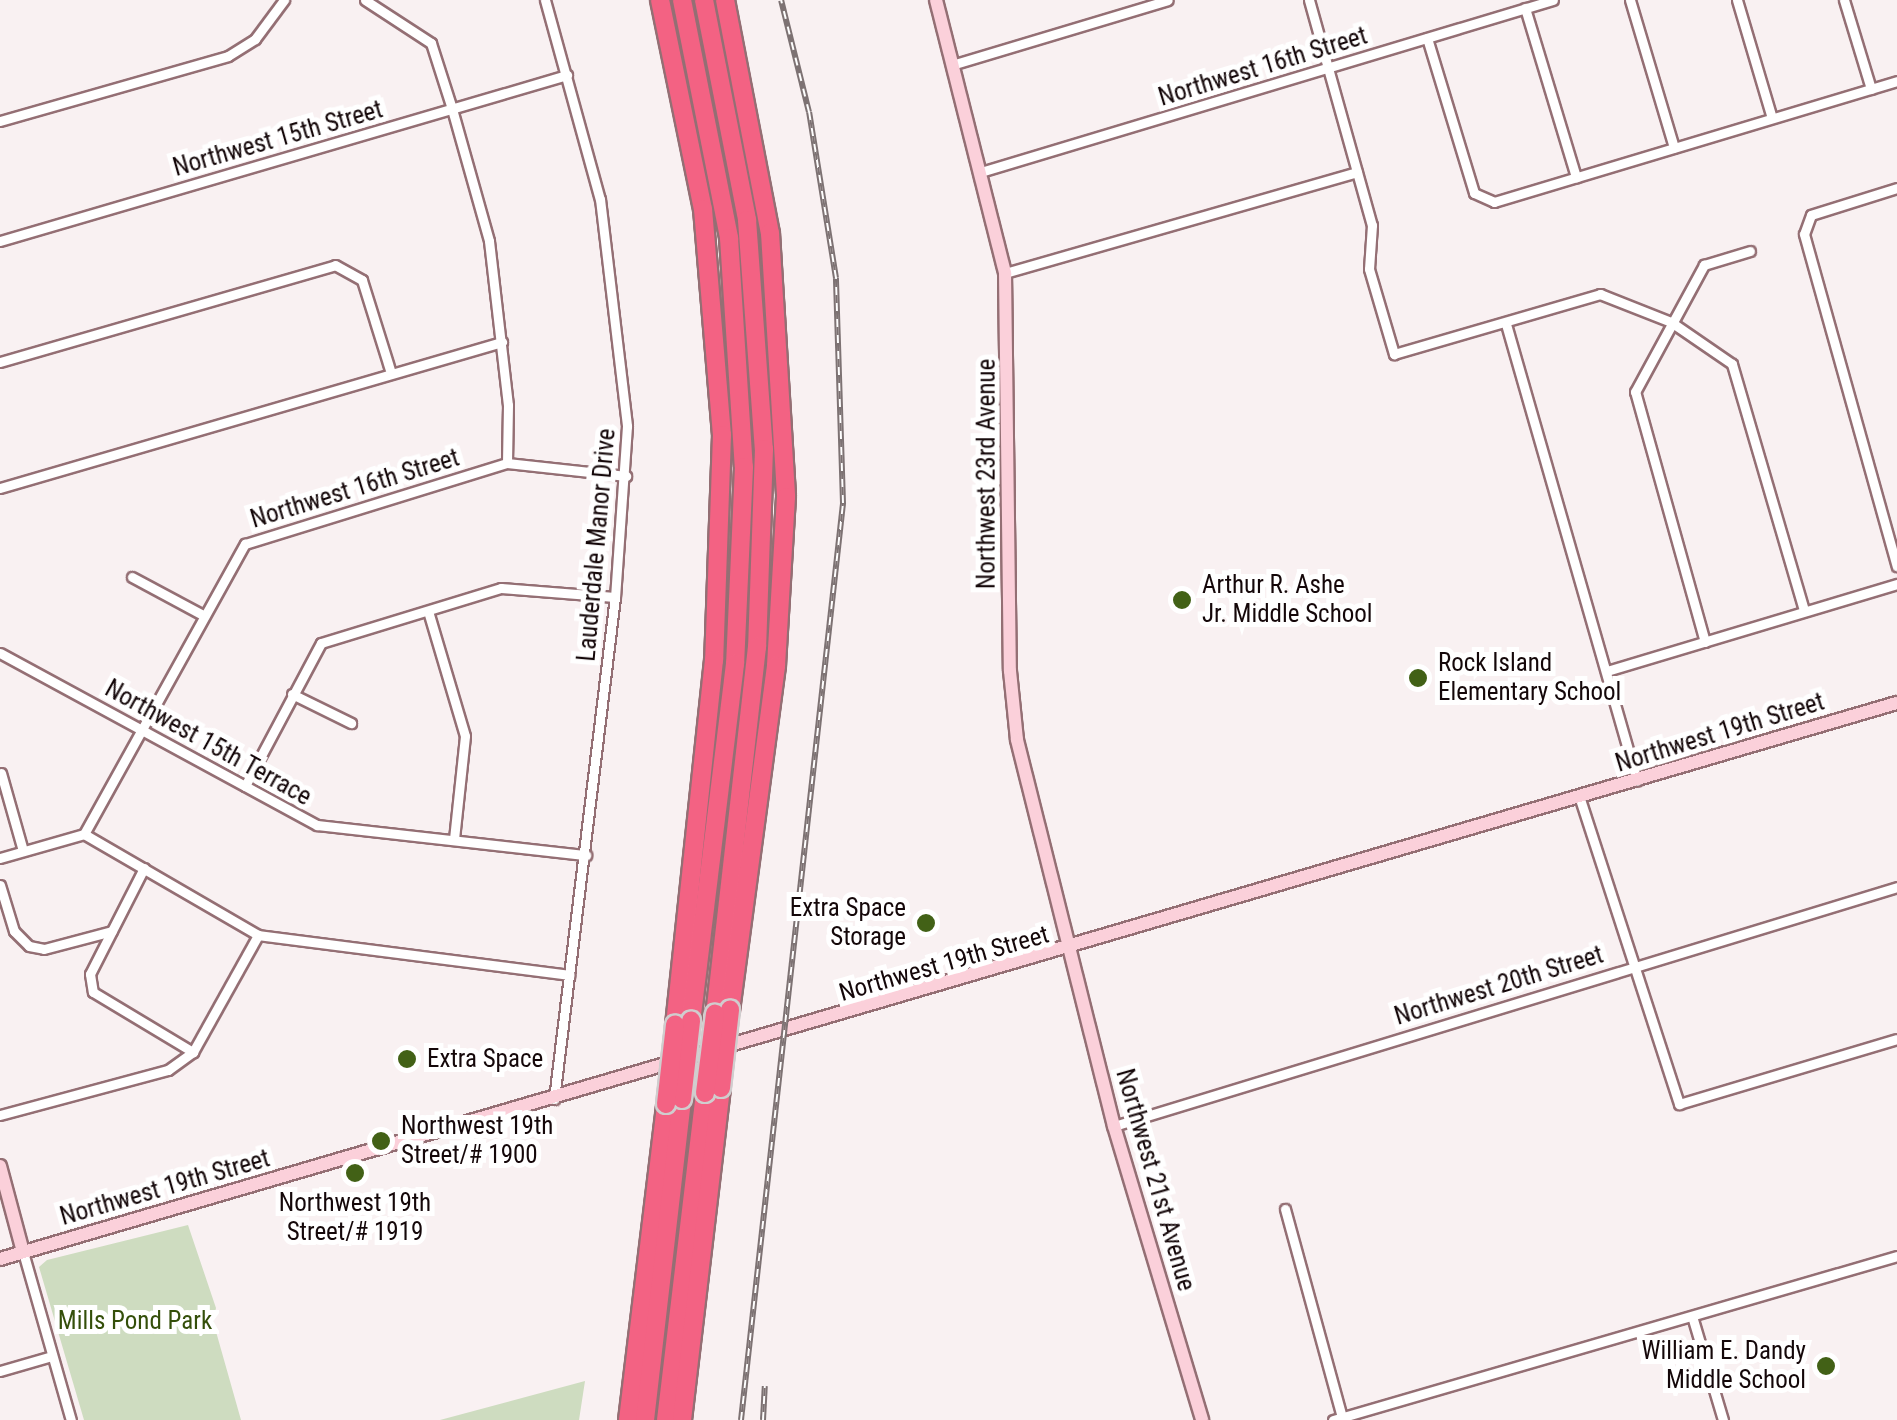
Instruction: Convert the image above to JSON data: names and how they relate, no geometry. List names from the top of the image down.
{
  "streets": {
    "street": [
      "Northwest 16th Street",
      "Northwest 15th Street",
      "Northwest 23rd Avenue",
      "Lauderdale Manor Drive",
      "Northwest 19th Street",
      "Northwest 15th Terrace",
      "Northwest 20th Street",
      "Northwest 21st Avenue"
    ]
  },
  "crossings": [
    ["Northwest 16th Street", "Northwest 23rd Avenue"],
    ["Northwest 16th Street", "Lauderdale Manor Drive"],
    ["Northwest 16th Street", "Northwest 15th Terrace"],
    ["Northwest 15th Street", "Lauderdale Manor Drive"],
    ["Northwest 23rd Avenue", "Northwest 19th Street"],
    ["Northwest 23rd Avenue", "Northwest 21st Avenue"],
    ["Lauderdale Manor Drive", "Northwest 19th Street"],
    ["Lauderdale Manor Drive", "Northwest 15th Terrace"],
    ["Northwest 19th Street", "Northwest 21st Avenue"],
    ["Northwest 20th Street", "Northwest 21st Avenue"]
  ],
  "parks": ["Mills Pond Park"],
  "places": [
    "Arthur R. Ashe Jr. Middle School",
    "Rock Island Elementary School",
    "Extra Space Storage",
    "Extra Space",
    "Northwest 19th Street/# 1900",
    "Northwest 19th Street/# 1919",
    "William E. Dandy Middle School"
  ]
}
